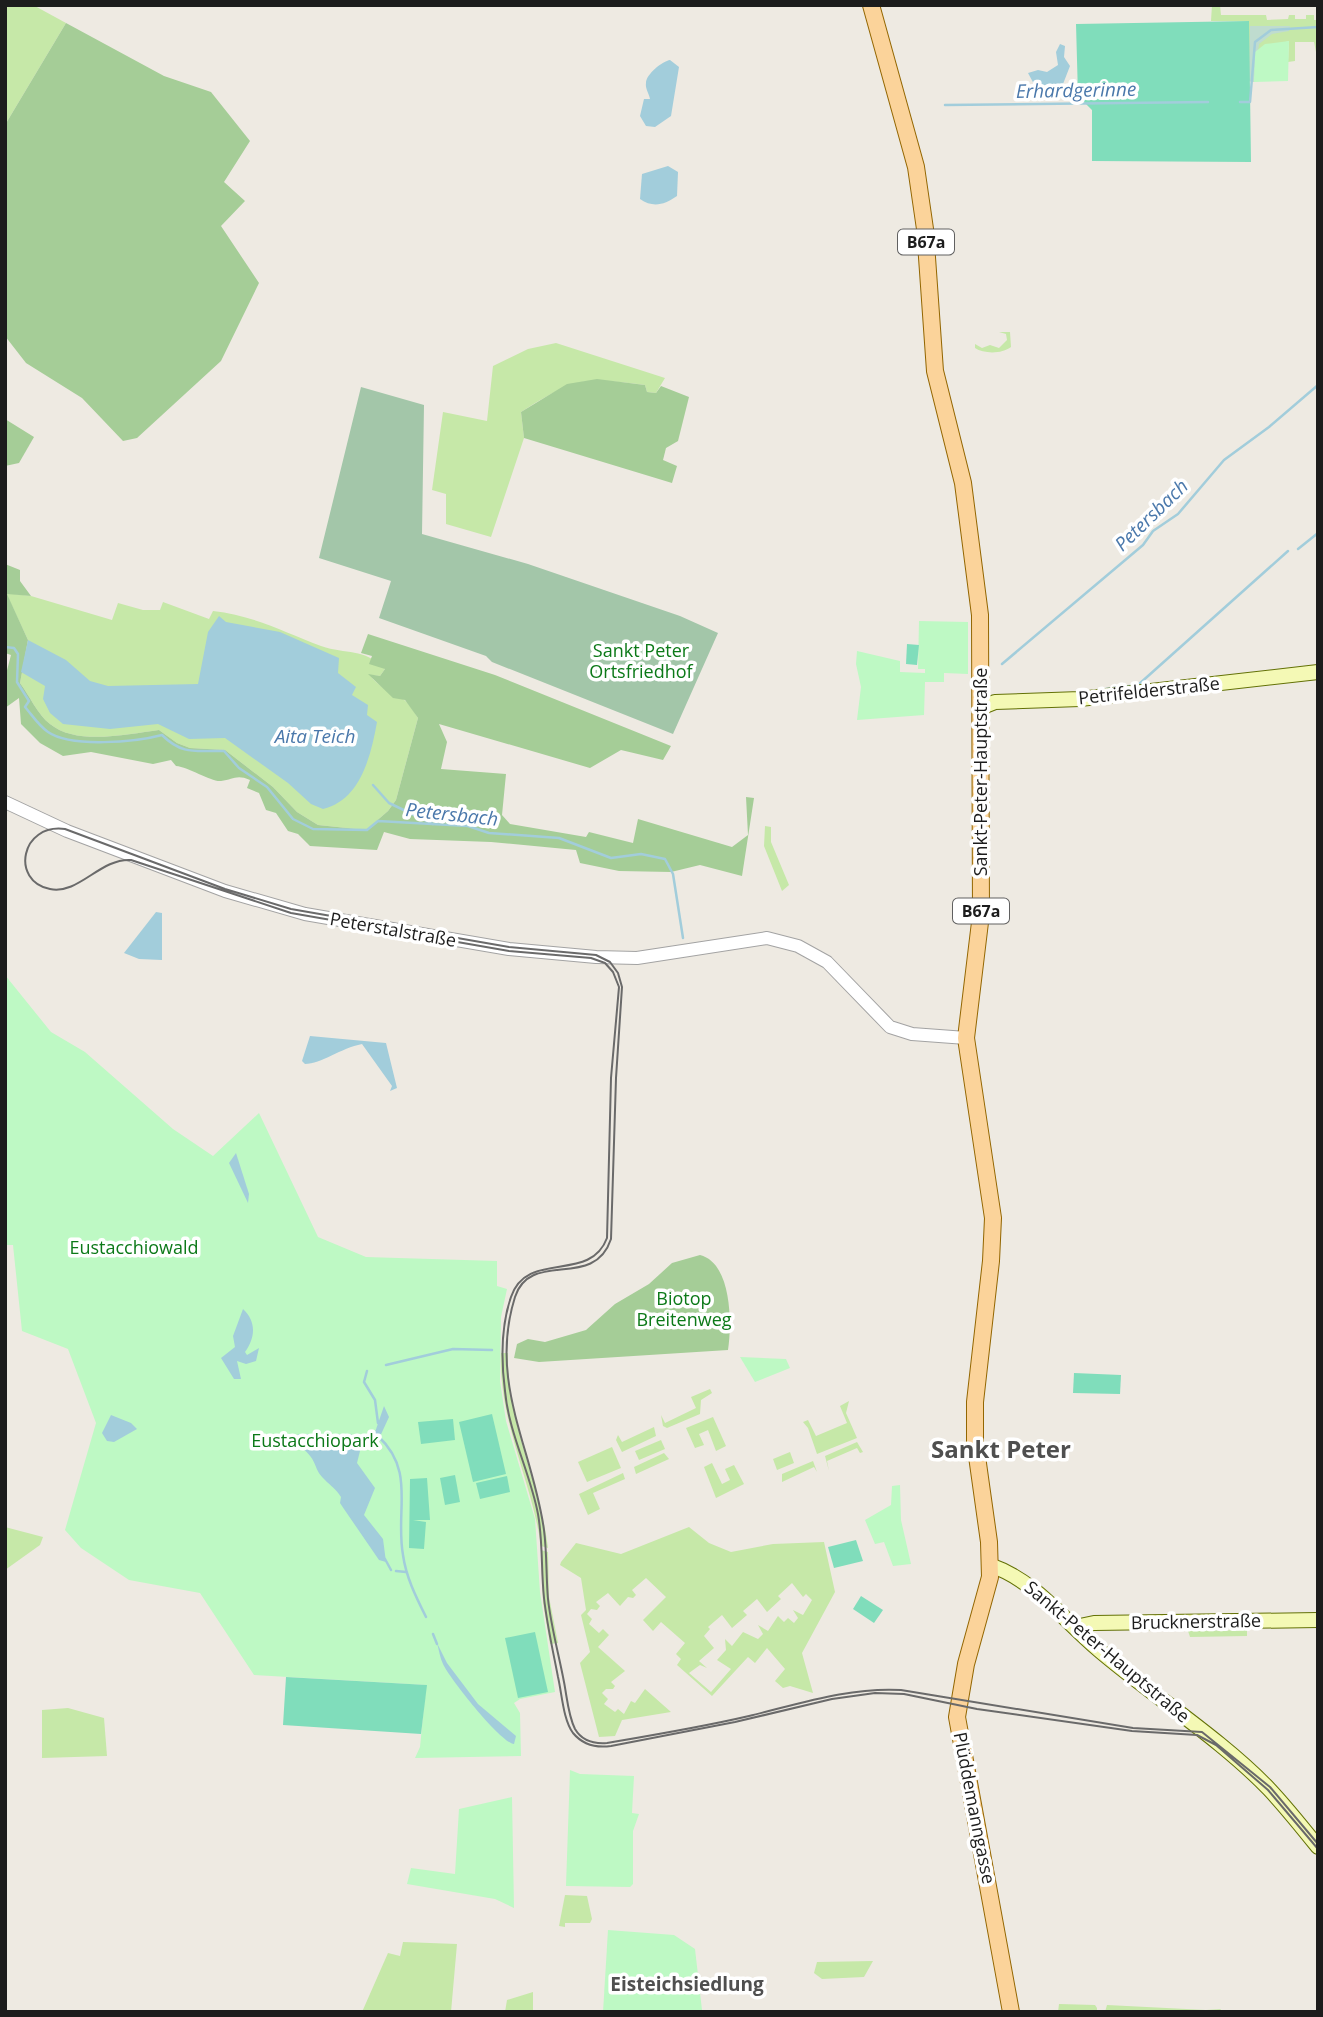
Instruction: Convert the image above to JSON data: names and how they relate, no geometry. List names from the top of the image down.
{
  "streets": {
    "main road": [
      "B67a",
      "Petrifelderstraße",
      "Sankt-Peter-Hauptstraße",
      "Brucknerstraße",
      "Plüddemanngasse"
    ],
    "street": ["Peterstalstraße"]
  },
  "crossings": [
    ["Petrifelderstraße", "Sankt-Peter-Hauptstraße"],
    ["Sankt-Peter-Hauptstraße", "Peterstalstraße"],
    ["Sankt-Peter-Hauptstraße", "Brucknerstraße"],
    ["Sankt-Peter-Hauptstraße", "Plüddemanngasse"]
  ],
  "districts": ["Sankt Peter", "Eisteichsiedlung"],
  "water": ["Erhardgerinne", "Petersbach", "Aita Teich"],
  "parks": [
    "Sankt Peter Ortsfriedhof",
    "Eustacchiowald",
    "Biotop Breitenweg",
    "Eustacchiopark"
  ]
}
